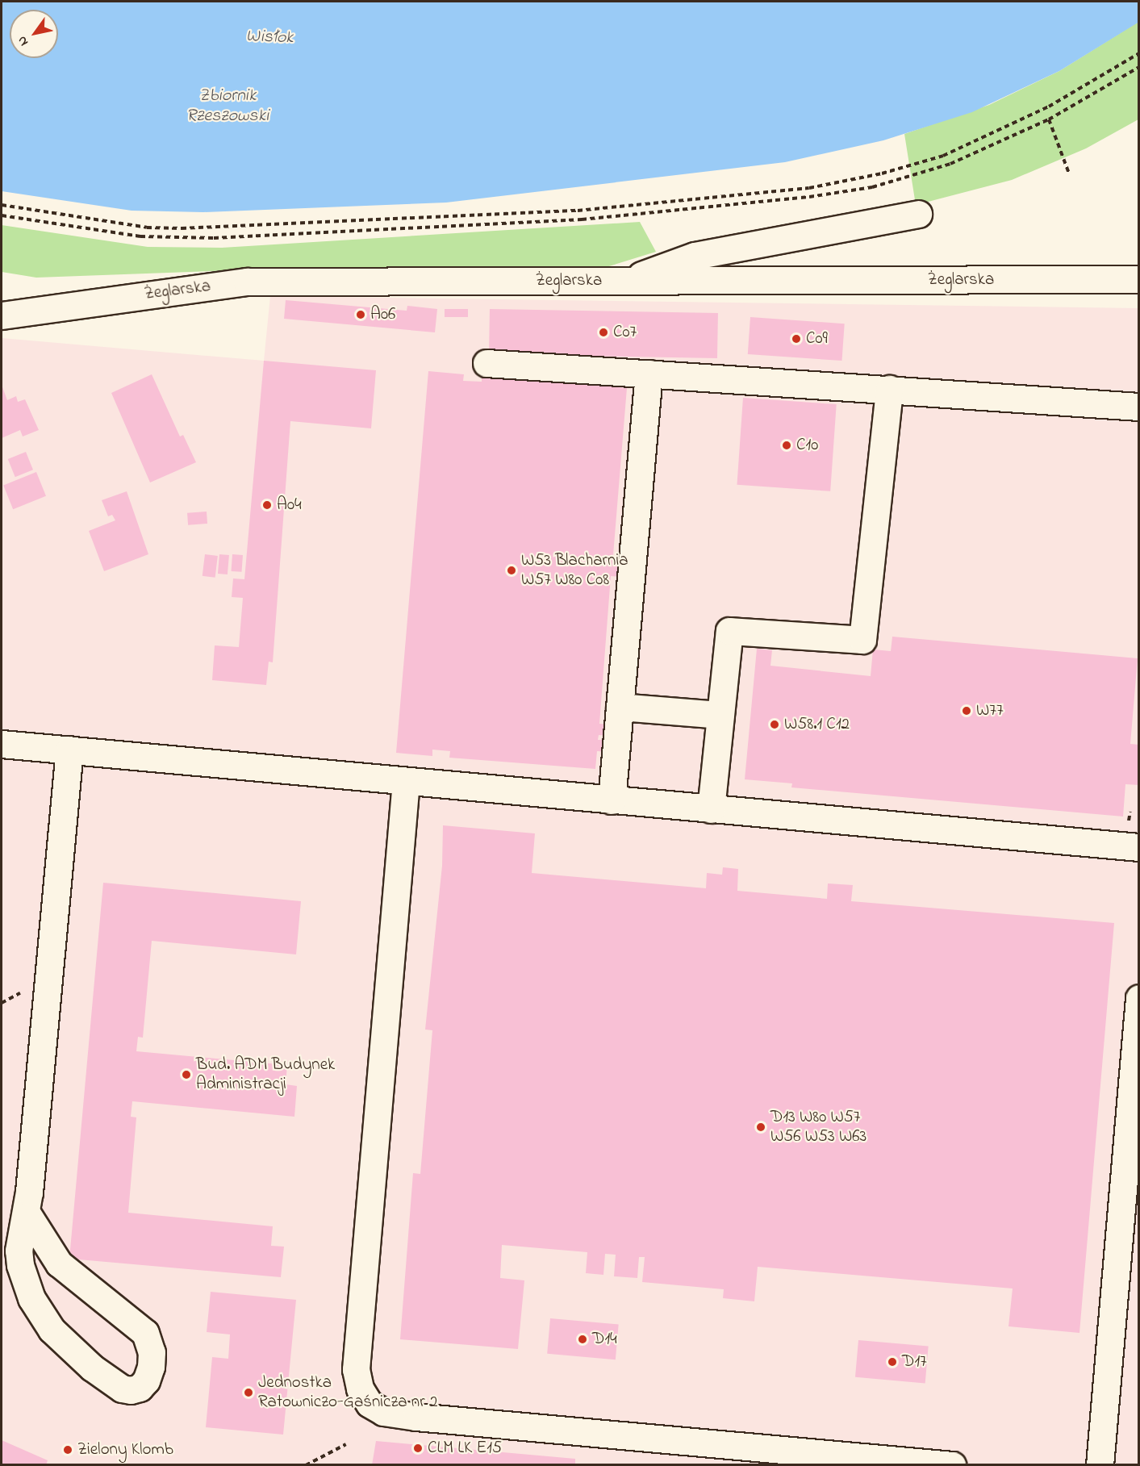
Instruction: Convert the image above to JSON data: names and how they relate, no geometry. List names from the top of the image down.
{
  "streets": {
    "street": ["Żeglarska"]
  },
  "water": ["Wisłok", "Zbiornik Rzeszowski"],
  "places": [
    "A06",
    "C07",
    "C09",
    "C10",
    "A04",
    "W53 Blacharnia W57 W80 C08",
    "W77",
    "W58.1 C12",
    "Bud. ADM Budynek Administracji",
    "D13 W80 W57 W56 W53 W63",
    "D14",
    "D17",
    "Jednostka Ratowniczo-Gaśnicza nr 2",
    "CLM LK E15",
    "Zielony Klomb"
  ],
  "north": "bottom left"
}
